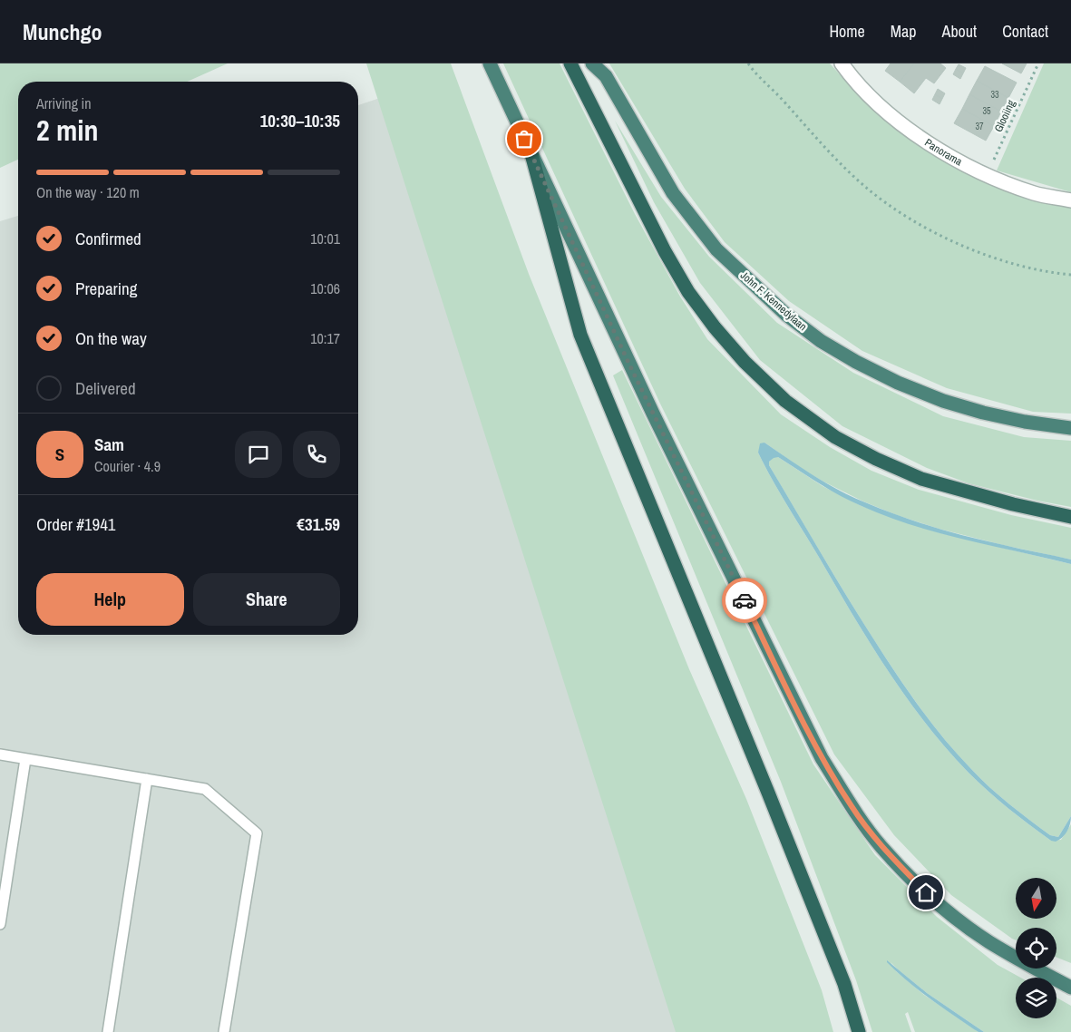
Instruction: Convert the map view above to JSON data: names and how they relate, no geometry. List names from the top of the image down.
{
  "streets": {
    "highway": ["John F. Kennedylaan"],
    "street": ["Panorama"],
    "path": ["Glooiing"]
  },
  "crossings": [
    ["Glooiing", "Panorama"]
  ],
  "house_numbers": ["33", "35", "37"],
  "north": "bottom",
  "page": {
    "header": "Munchgo",
    "nav": [
      "Home",
      "Map",
      "About",
      "Contact"
    ],
    "heading": ["2 min", "Arriving in", "10:30–10:35"],
    "panel": [
      "Sam",
      "Courier · 4.9",
      "Order #1941",
      "€31.59"
    ],
    "bar": "On the way · 120 m",
    "list": [
      ["Confirmed", "10:01"],
      ["Preparing", "10:06"],
      ["On the way", "10:17"],
      "Delivered"
    ],
    "round": "S",
    "buttons": ["Help", "Share"]
  }
}
